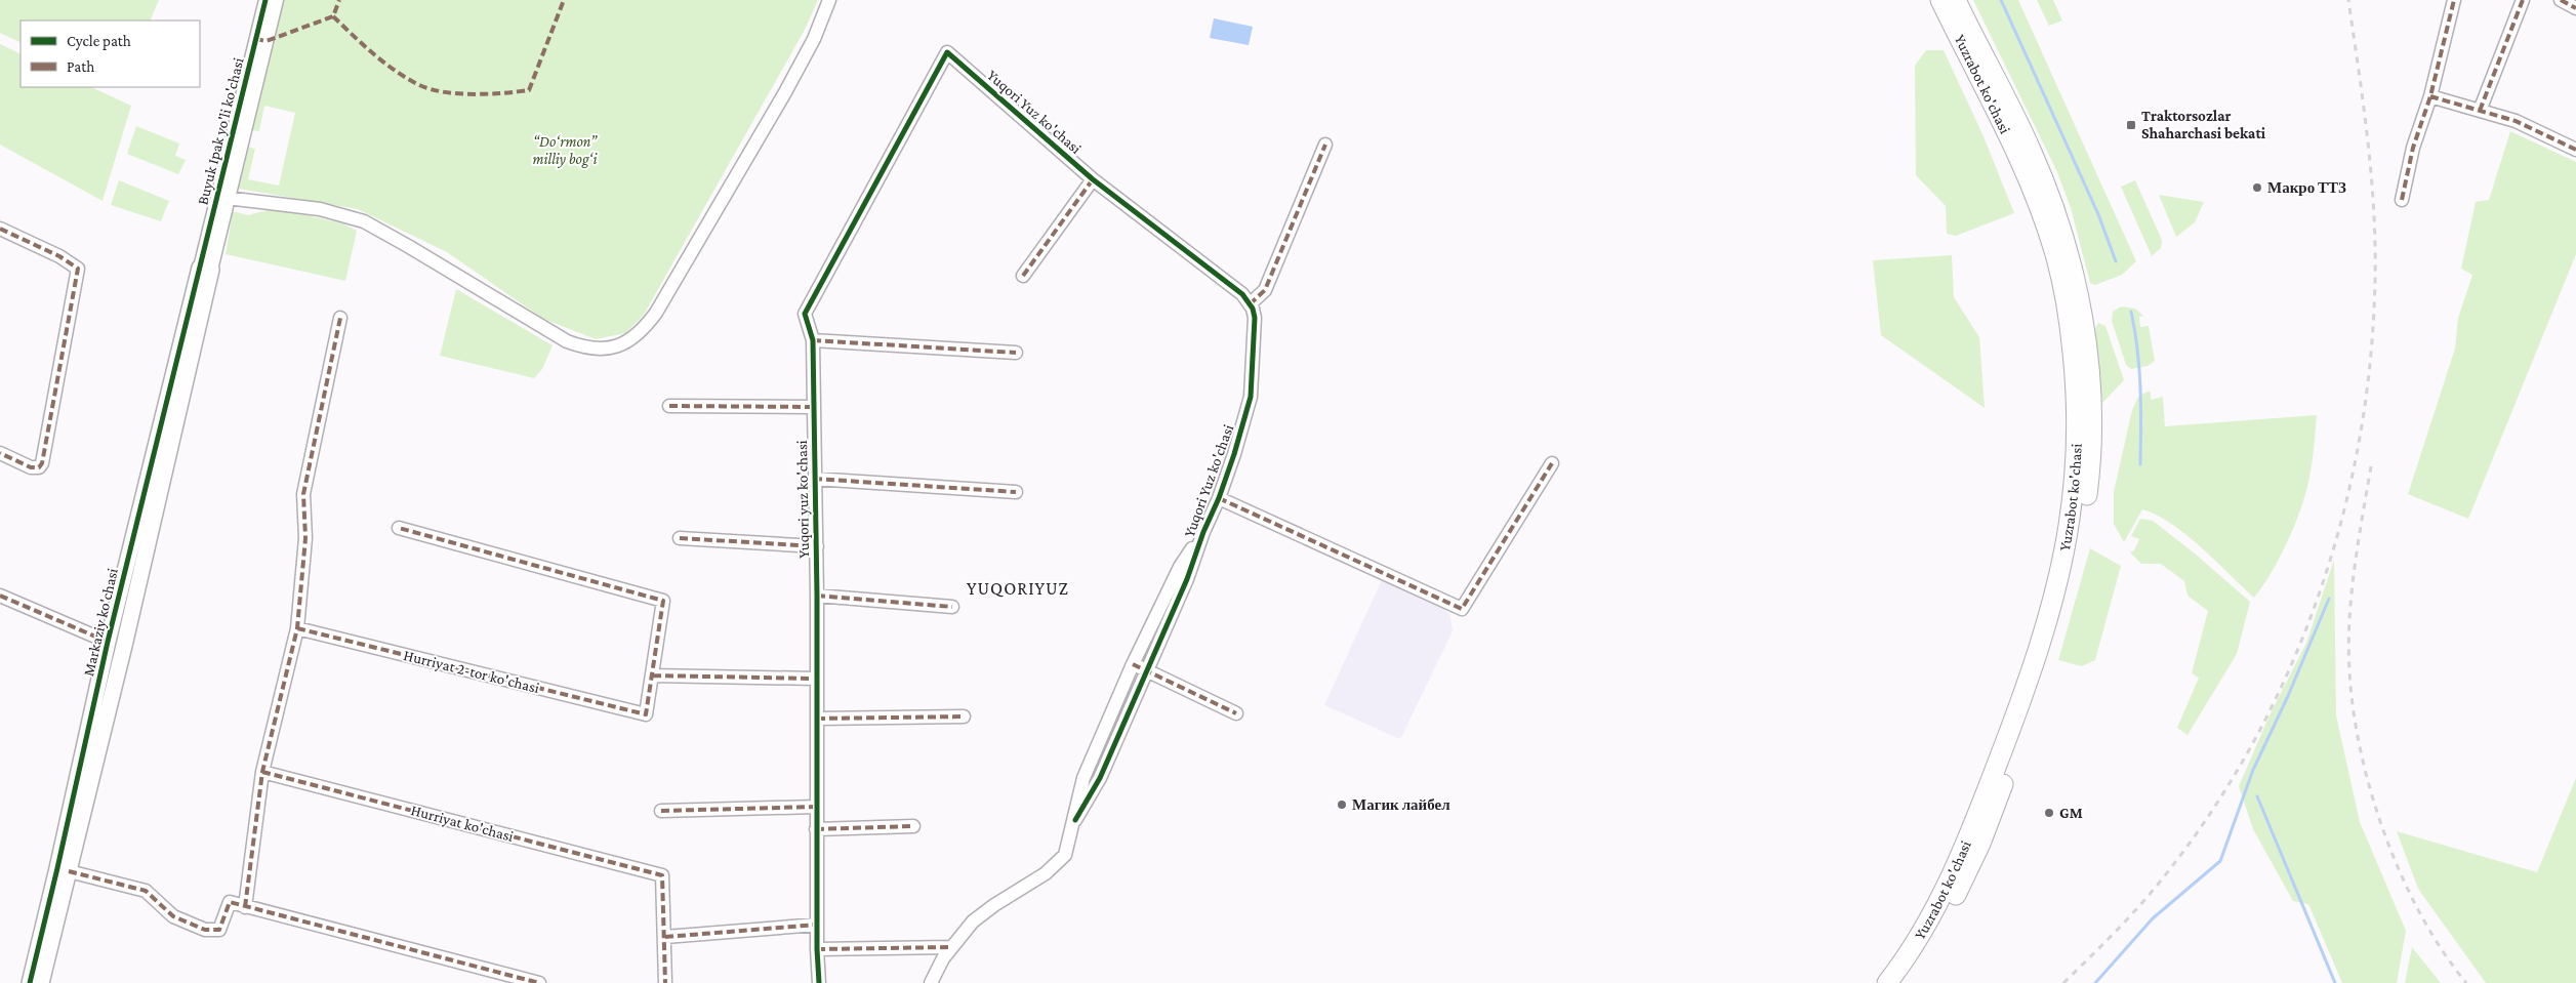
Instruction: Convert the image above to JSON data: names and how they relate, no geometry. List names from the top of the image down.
{
  "streets": {
    "main road": ["Yuzrabot ko'chasi"],
    "street": [
      "Yuqori Yuz ko'chasi",
      "Buyuk Ipak yo'li ko'chasi",
      "Yuqori yuz ko'chasi",
      "Markaziy ko'chasi",
      "Hurriyat 2-tor ko'chasi",
      "Hurriyat ko'chasi"
    ]
  },
  "crossings": [
    ["Yuqori Yuz ko'chasi", "Yuqori yuz ko'chasi"],
    ["Buyuk Ipak yo'li ko'chasi", "Markaziy ko'chasi"]
  ],
  "districts": ["YUQORIYUZ"],
  "parks": ["“Do‘rmon” milliy bog‘i"],
  "places": {
    "transit": ["Traktorsozlar Shaharchasi bekati"],
    "other": ["Макро ТТЗ", "Магик лайбел", "GM"]
  },
  "legend": ["Cycle path", "Path"]
}
